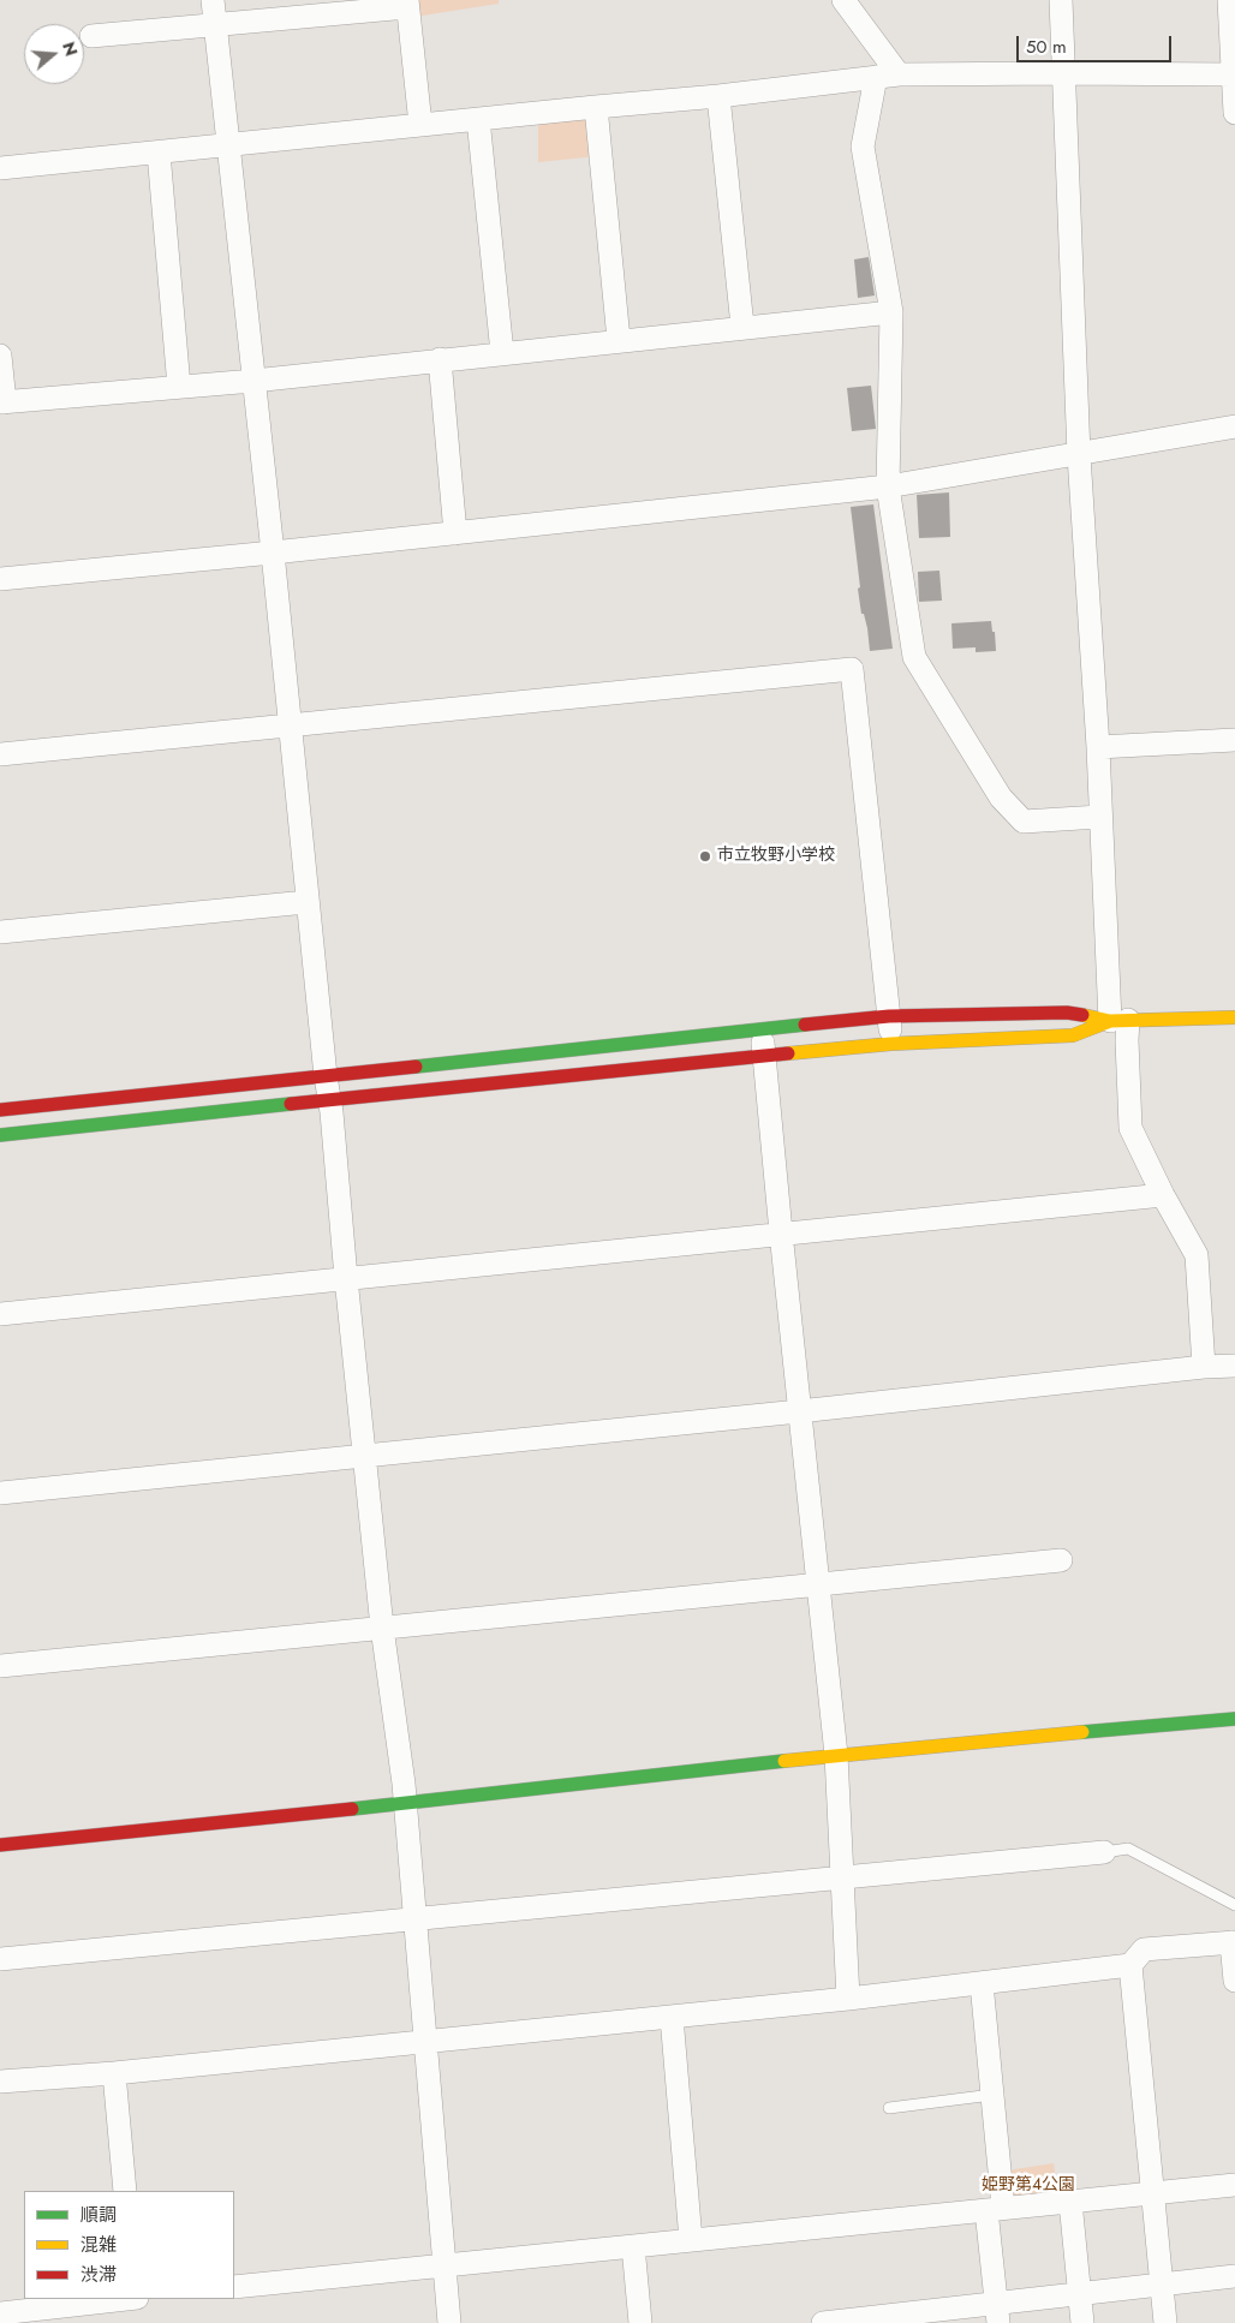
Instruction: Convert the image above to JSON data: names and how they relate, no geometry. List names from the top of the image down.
{
  "parks": ["姫野第4公園"],
  "places": ["市立牧野小学校"],
  "legend": ["順調", "混雑", "渋滞"],
  "scale_bar": "50 m",
  "north": "right"
}
